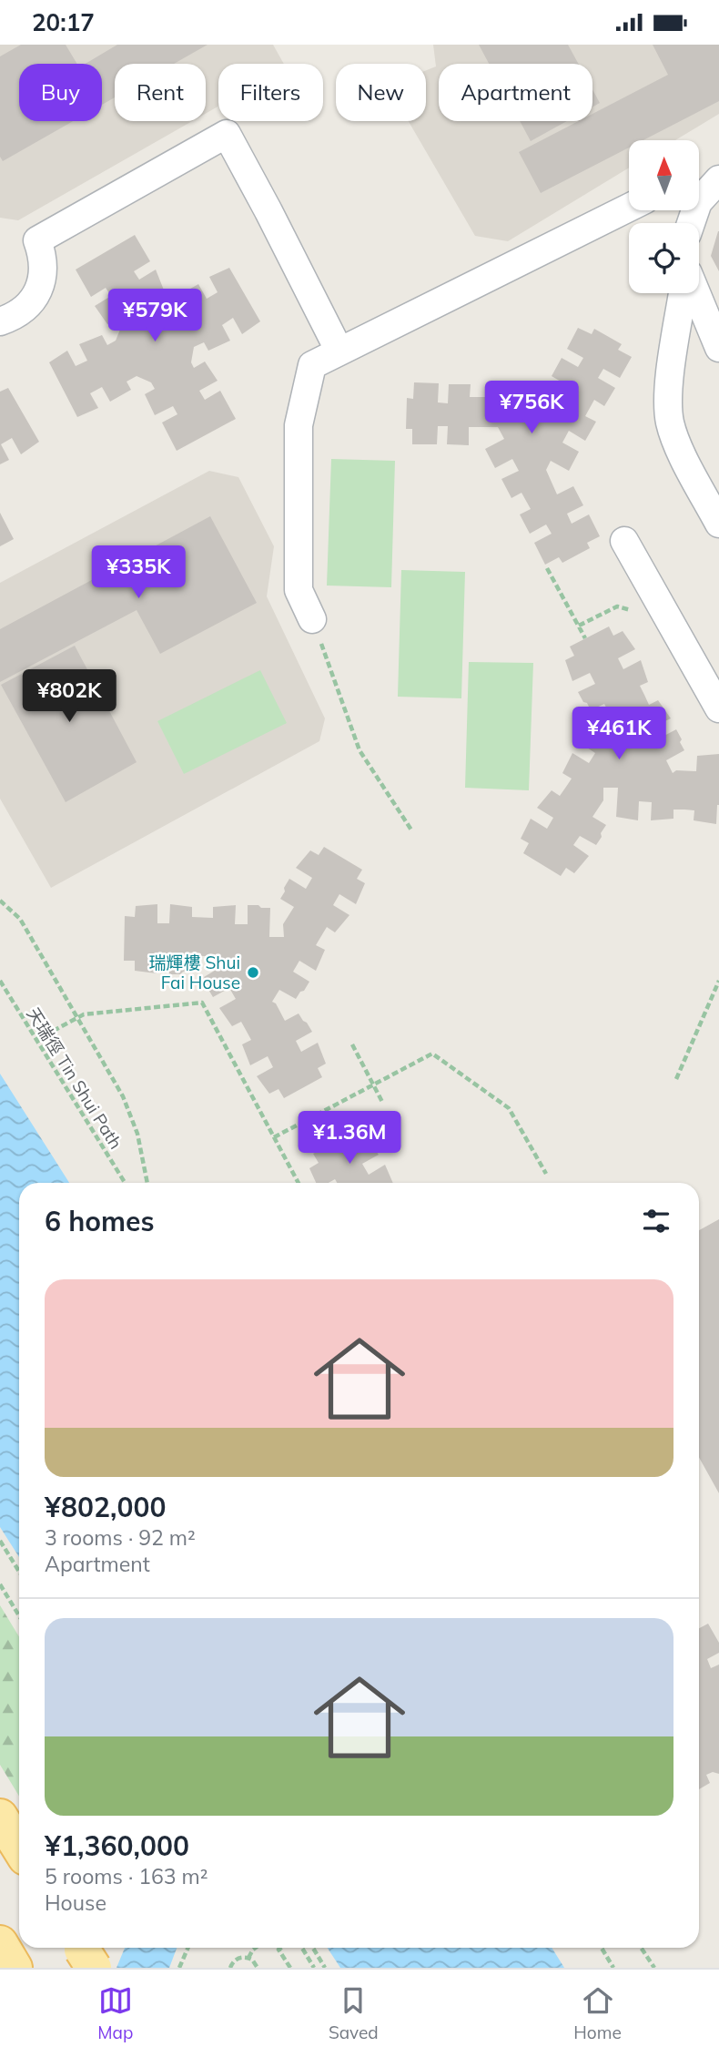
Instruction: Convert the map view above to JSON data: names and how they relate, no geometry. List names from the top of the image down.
{
  "streets": {
    "path": ["天瑞徑 Tin Shui Path"]
  },
  "places": ["瑞輝樓 Shui Fai House"],
  "north": "top",
  "page": {
    "status": "20:17",
    "chip": [
      "Buy",
      "Rent",
      "Filters",
      "New",
      "Apartment"
    ],
    "price": [
      "¥579K",
      "¥756K",
      "¥335K",
      "¥802K",
      "¥461K",
      "¥1.36M"
    ],
    "heading": "6 homes",
    "list": [
      {
        "name": "¥802,000",
        "note": "3 rooms · 92 m² · Apartment"
      },
      {
        "name": "¥1,360,000",
        "note": "5 rooms · 163 m² · House"
      }
    ],
    "tabs": ["Map", "Saved", "Home"]
  }
}
